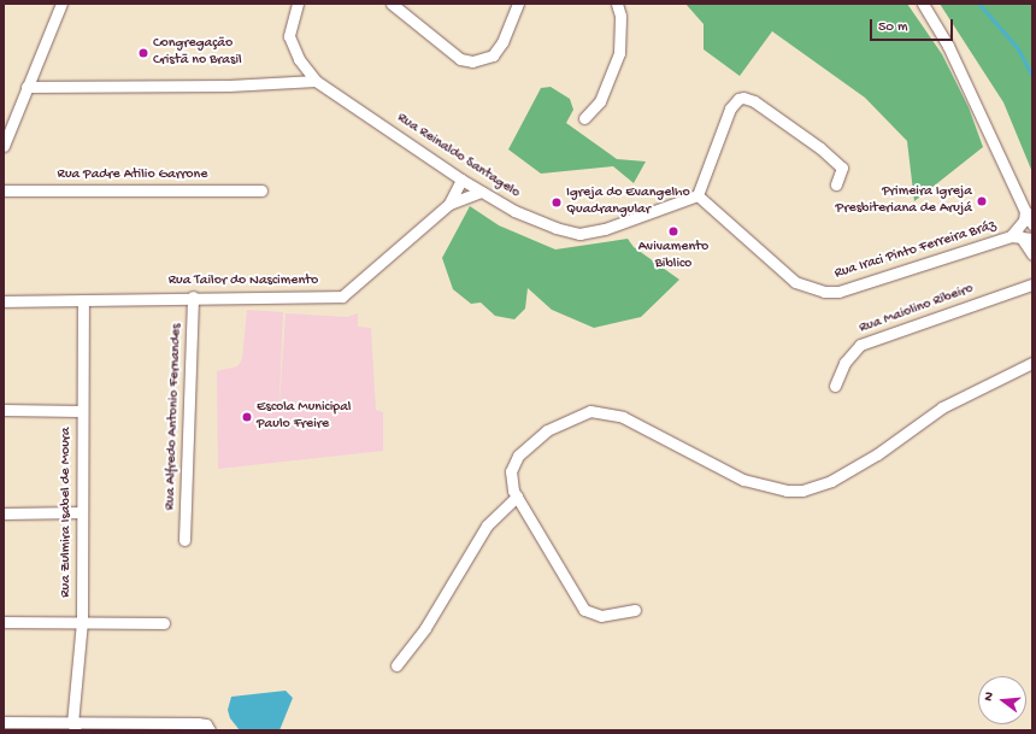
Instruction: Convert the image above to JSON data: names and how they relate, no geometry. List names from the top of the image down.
{
  "streets": {
    "street": [
      "Rua Reinaldo Santagelo",
      "Rua Padre Atilio Garrone",
      "Rua Iraci Pinto Ferreira Bráz",
      "Rua Tailor do Nascimento",
      "Rua Maiolino Ribeiro",
      "Rua Alfredo Antonio Fernandes",
      "Rua Zulmira Isabel de Moura"
    ]
  },
  "crossings": [
    ["Rua Reinaldo Santagelo", "Rua Iraci Pinto Ferreira Bráz"],
    ["Rua Reinaldo Santagelo", "Rua Tailor do Nascimento"],
    ["Rua Tailor do Nascimento", "Rua Alfredo Antonio Fernandes"],
    ["Rua Tailor do Nascimento", "Rua Zulmira Isabel de Moura"]
  ],
  "places": [
    "Congregação Cristã no Brasil",
    "Primeira Igreja Presbiteriana de Arujá",
    "Igreja do Evangelho Quadrangular",
    "Avivamento Biblico",
    "Escola Municipal Paulo Freire"
  ],
  "scale_bar": "50 m",
  "north": "left"
}
